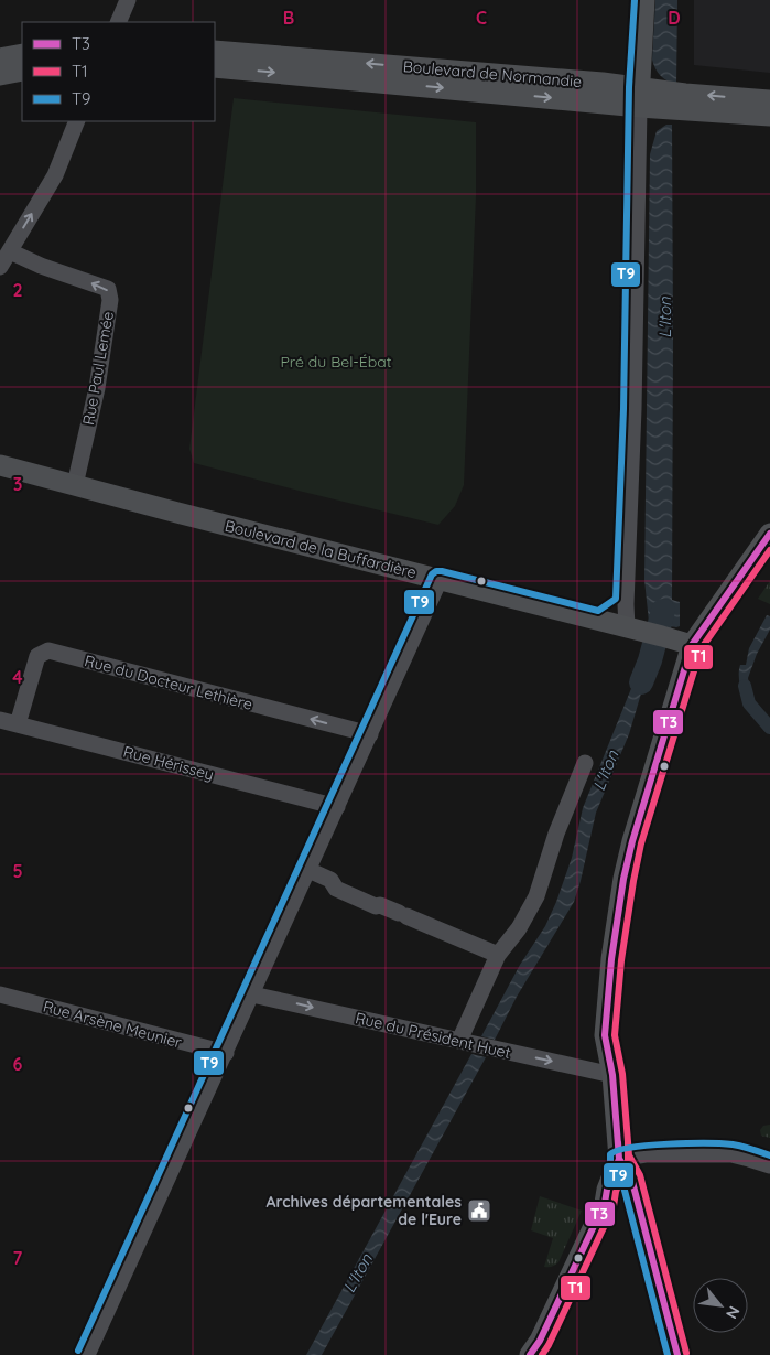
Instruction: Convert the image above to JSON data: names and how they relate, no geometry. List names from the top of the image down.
{
  "streets": {
    "main road": ["Boulevard de Normandie", "Boulevard de la Buffardière"],
    "street": [
      "Rue Paul Lemée",
      "Rue du Docteur Lethière",
      "Rue Hérissey",
      "Rue Arsène Meunier",
      "Rue du Président Huet"
    ]
  },
  "crossings": [
    ["Rue Paul Lemée", "Boulevard de la Buffardière"],
    ["Rue du Docteur Lethière", "Rue Hérissey"]
  ],
  "one_way": ["Rue du Docteur Lethière"],
  "water": ["L'Iton"],
  "parks": ["Pré du Bel-Ébat"],
  "places": {
    "public building": ["Archives départementales de l'Eure"]
  },
  "lines": ["transit line T9", "transit line T3", "transit line T1"],
  "legend": ["T3", "T1", "T9"],
  "north": "bottom right",
  "grid": {
    "columns": ["B", "C", "D"],
    "rows": [
      "2",
      "3",
      "4",
      "5",
      "6",
      "7"
    ]
  }
}
